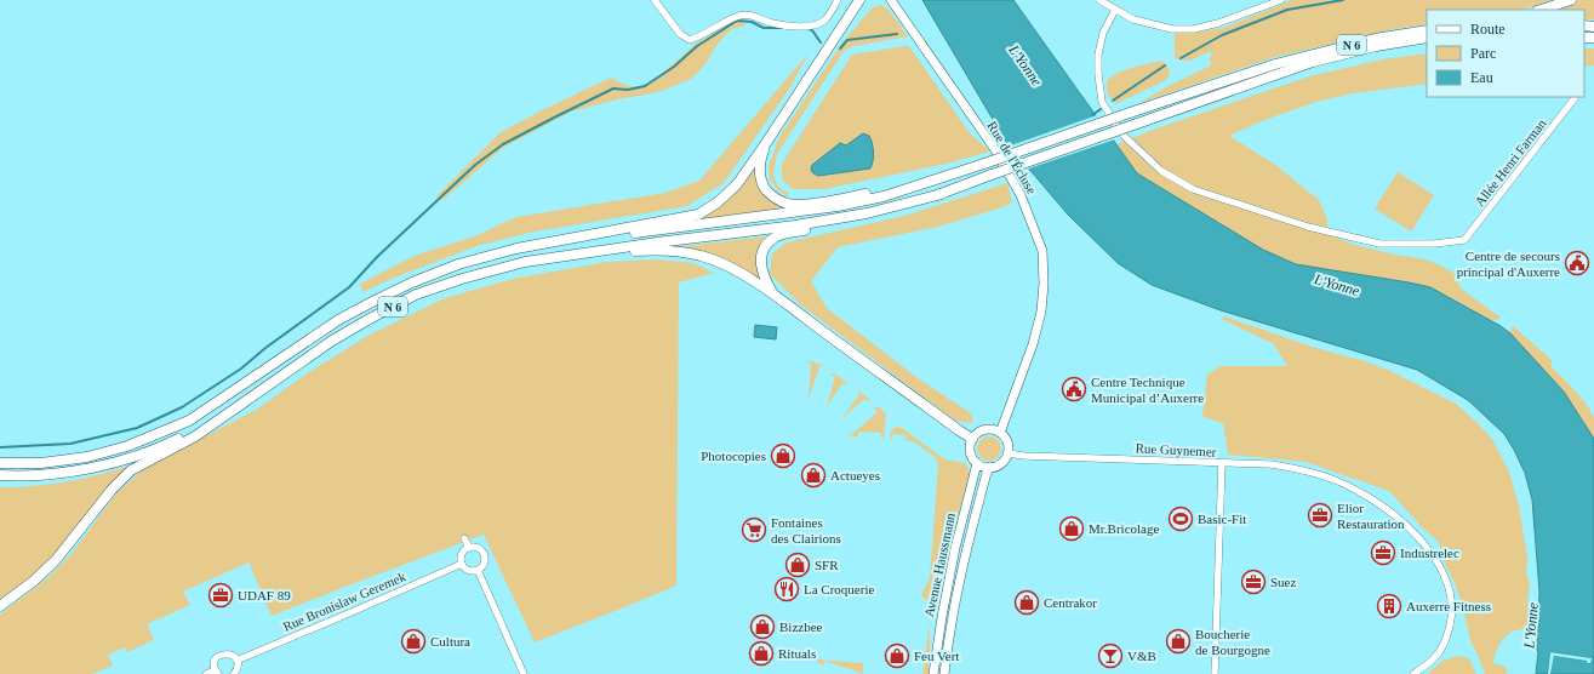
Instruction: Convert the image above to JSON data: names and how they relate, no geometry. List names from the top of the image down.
{
  "streets": {
    "main road": ["N 6"],
    "street": [
      "Rue de l'Écluse",
      "Allée Henri Farman",
      "Rue Guynemer",
      "Avenue Haussmann",
      "Rue Bronislaw Geremek"
    ]
  },
  "crossings": [
    ["Rue de l'Écluse", "Rue Guynemer"],
    ["Rue de l'Écluse", "Avenue Haussmann"],
    ["Rue Guynemer", "Avenue Haussmann"]
  ],
  "water": ["L'Yonne"],
  "places": {
    "public building": ["Centre de secours principal d'Auxerre", "Centre Technique Municipal d’Auxerre"],
    "shop": [
      "Photocopies",
      "Actueyes",
      "Mr.Bricolage",
      "SFR",
      "Centrakor",
      "Bizzbee",
      "Cultura",
      "Boucherie de Bourgogne",
      "Rituals",
      "Feu Vert"
    ],
    "office": [
      "Elior Restauration",
      "Industrelec",
      "Suez",
      "UDAF 89"
    ],
    "sports": ["Basic-Fit"],
    "supermarket": ["Fontaines des Clairions"],
    "restaurant": ["La Croquerie"],
    "building": ["Auxerre Fitness"],
    "bar": ["V&B"]
  },
  "legend": ["Route", "Parc", "Eau"]
}
